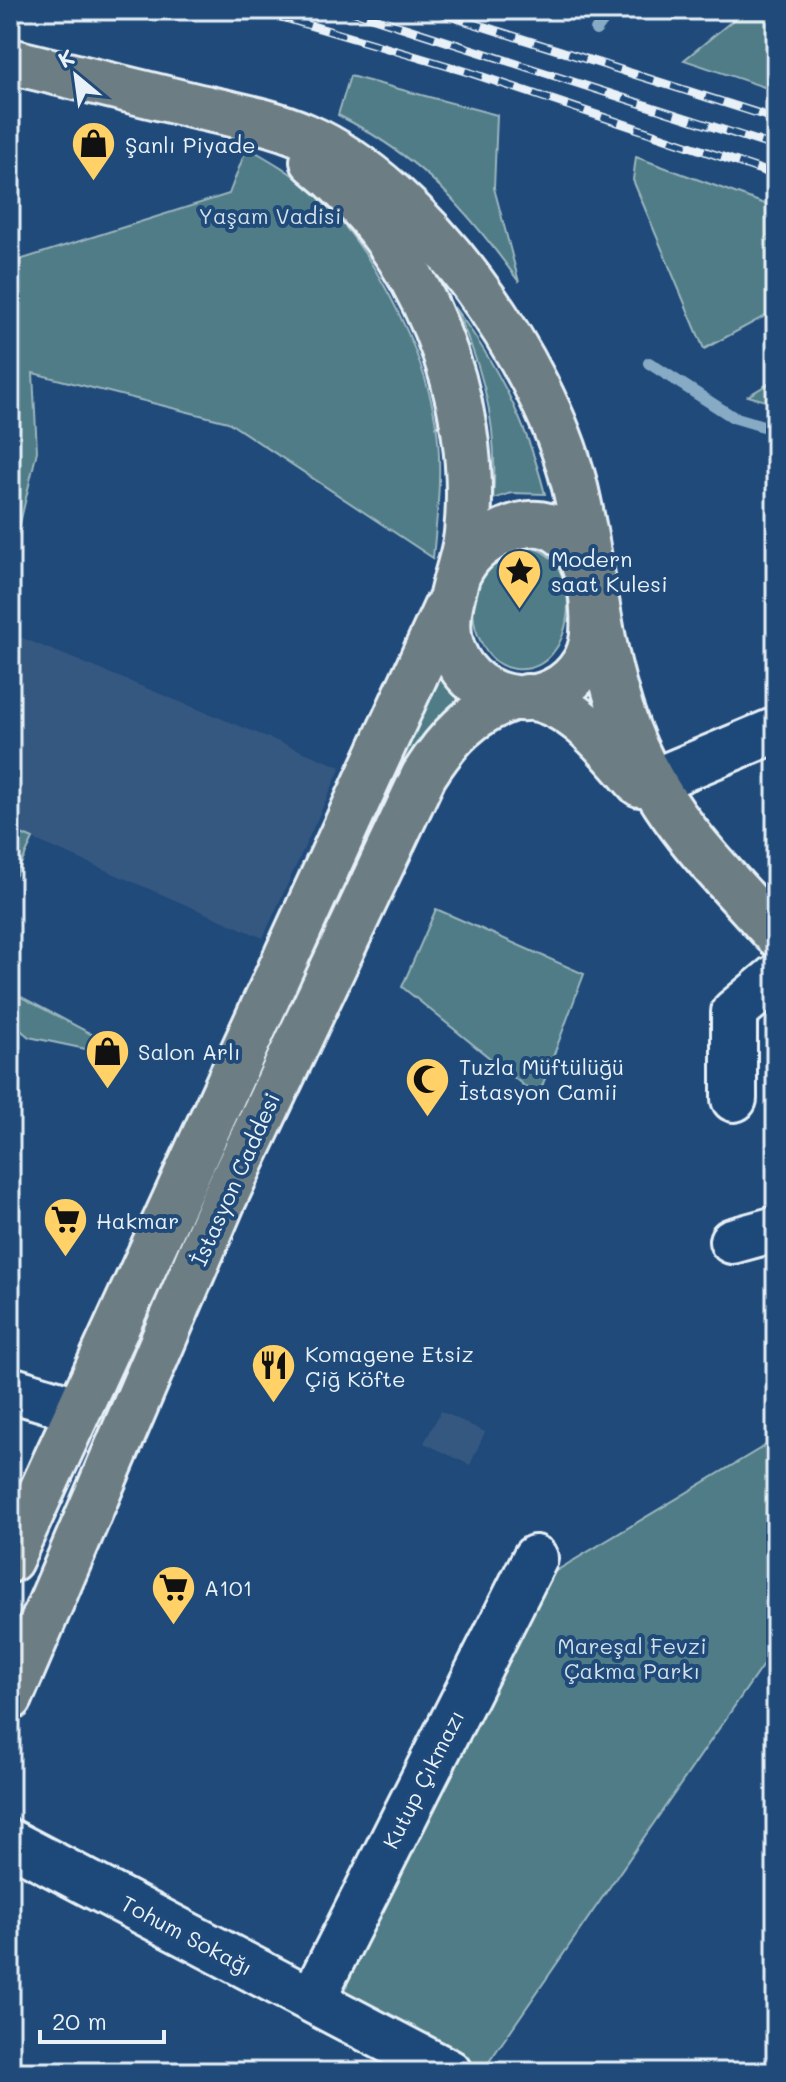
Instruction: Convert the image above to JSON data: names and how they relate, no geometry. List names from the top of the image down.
{
  "streets": {
    "main road": ["İstasyon Caddesi"],
    "street": ["Kutup Çıkmazı", "Tohum Sokağı"]
  },
  "crossings": [
    ["Kutup Çıkmazı", "Tohum Sokağı"]
  ],
  "parks": ["Yaşam Vadisi", "Mareşal Fevzi Çakma Parkı"],
  "places": {
    "shop": ["Şanlı Piyade", "Salon Arlı"],
    "place": ["Modern saat Kulesi"],
    "mosque": ["Tuzla Müftülüğü İstasyon Camii"],
    "supermarket": ["Hakmar", "A101"],
    "restaurant": ["Komagene Etsiz Çiğ Köfte"]
  },
  "scale_bar": "20 m",
  "north": "top left"
}
